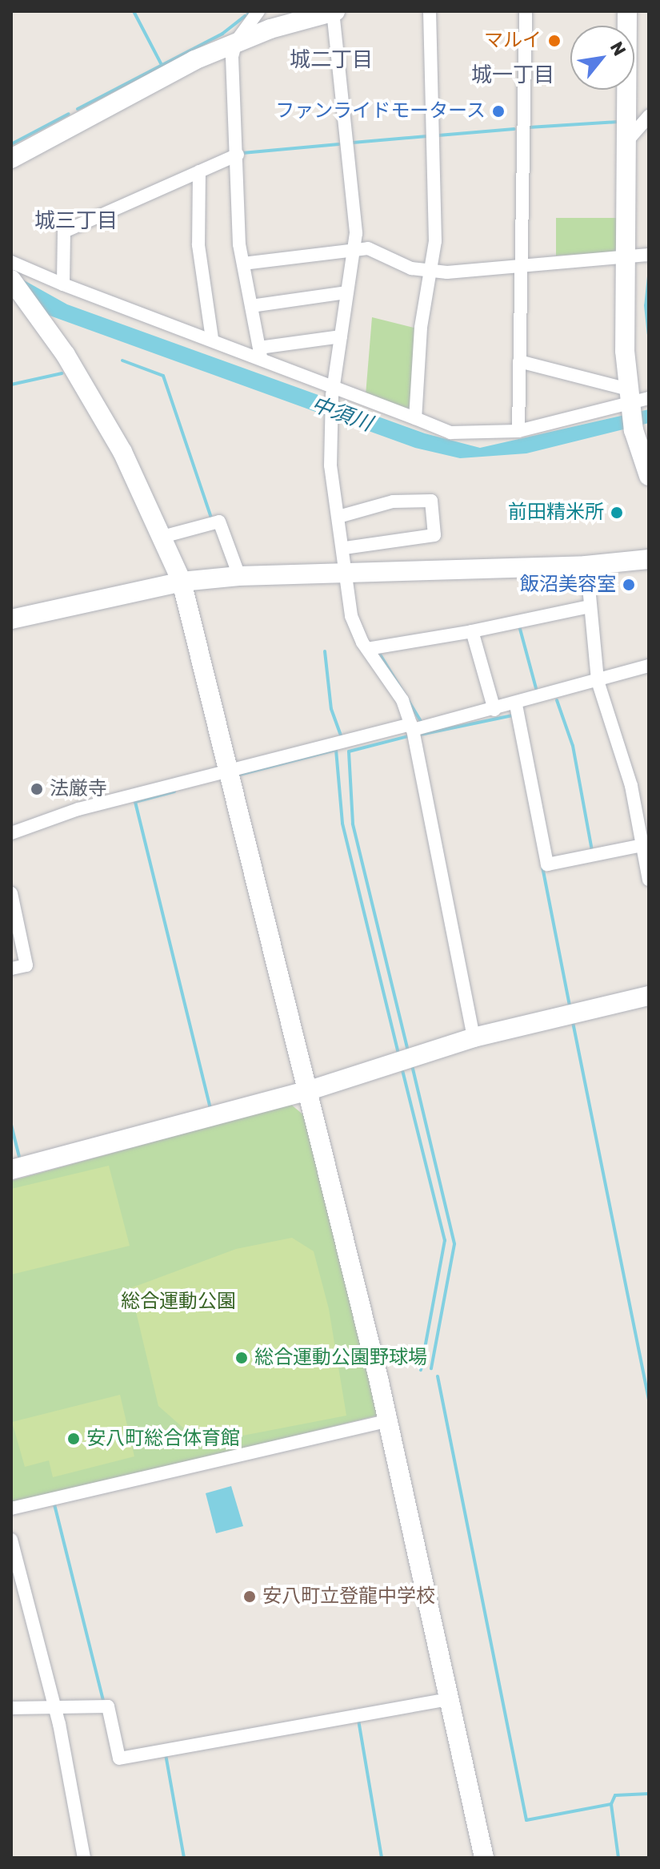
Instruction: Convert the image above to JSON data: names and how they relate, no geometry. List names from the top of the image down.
{
  "districts": ["城二丁目", "城一丁目", "城三丁目"],
  "water": ["中須川"],
  "parks": ["総合運動公園"],
  "places": [
    "マルイ",
    "ファンライドモータース",
    "前田精米所",
    "飯沼美容室",
    "法厳寺",
    "総合運動公園野球場",
    "安八町総合体育館",
    "安八町立登龍中学校"
  ],
  "north": "top right"
}
